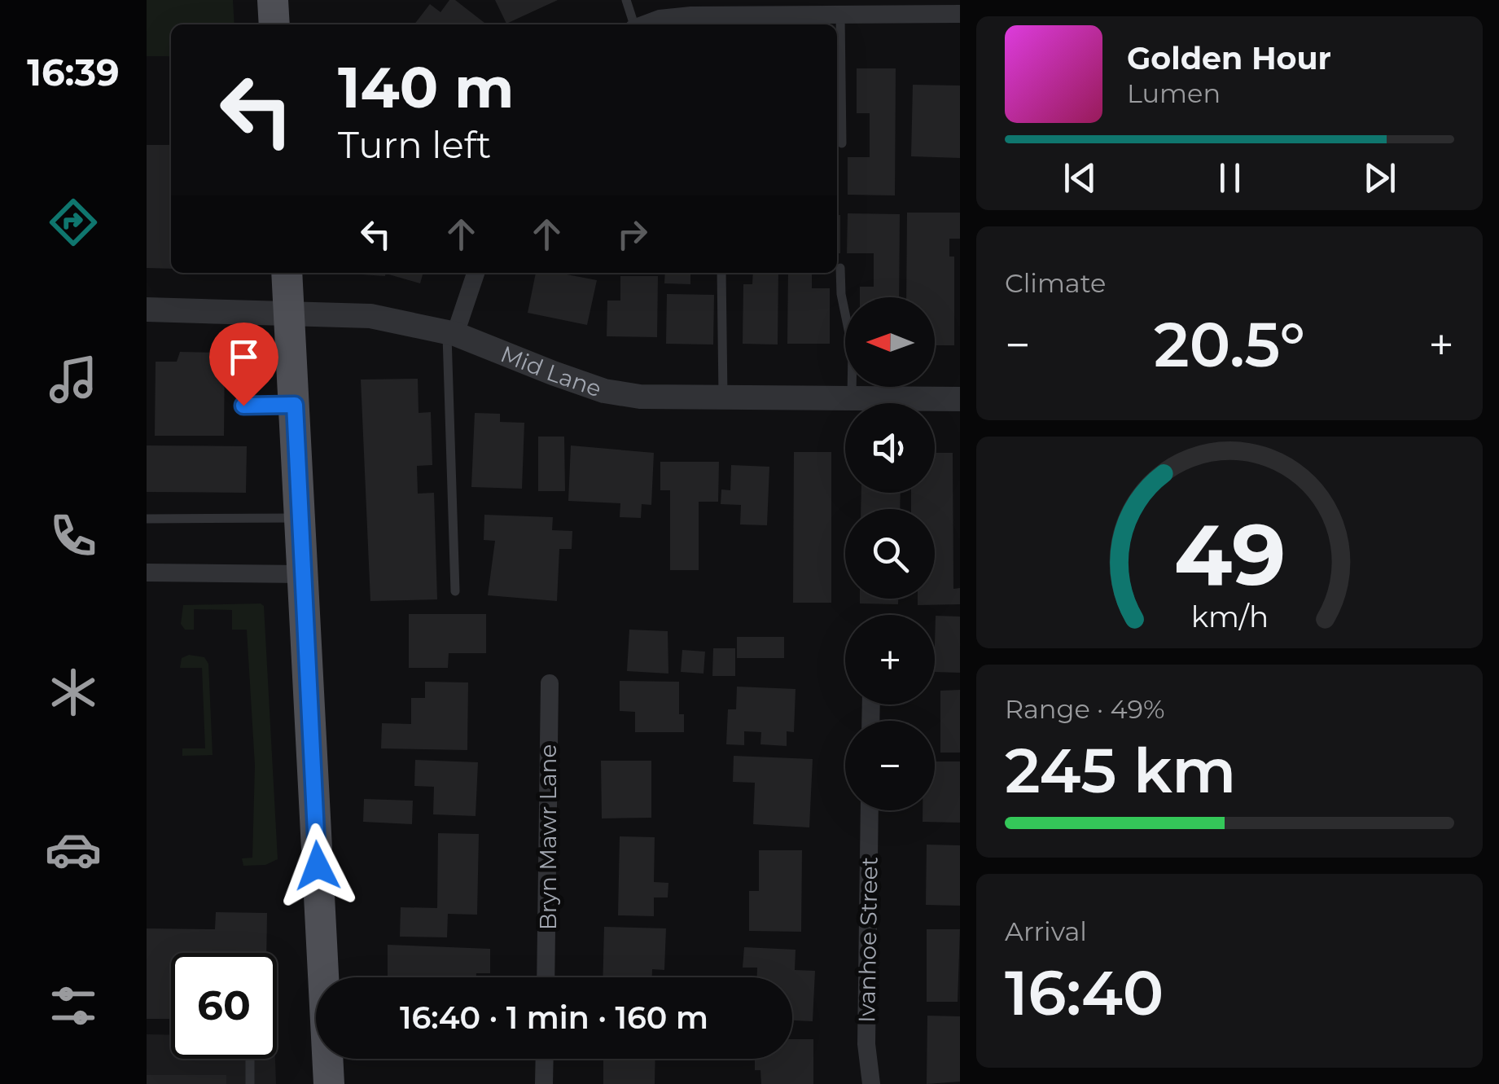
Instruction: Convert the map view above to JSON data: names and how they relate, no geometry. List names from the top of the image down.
{
  "streets": {
    "street": ["Mid Lane", "Bryn Mawr Lane", "Ivanhoe Street"]
  },
  "north": "left",
  "page": {
    "tabs": "16:39",
    "turn": ["140 m", "Turn left"],
    "song": ["Golden Hour", "Lumen"],
    "tile": [
      "Climate",
      ["Range · 49%", "245 km"],
      ["Arrival", "16:40"]
    ],
    "map_buttons": ["+", "−"],
    "heat": ["−", "20.5°", "+"],
    "limit": "60",
    "trip": "16:40 · 1 min · 160 m",
    "gauge": ["49", "km/h"]
  }
}
